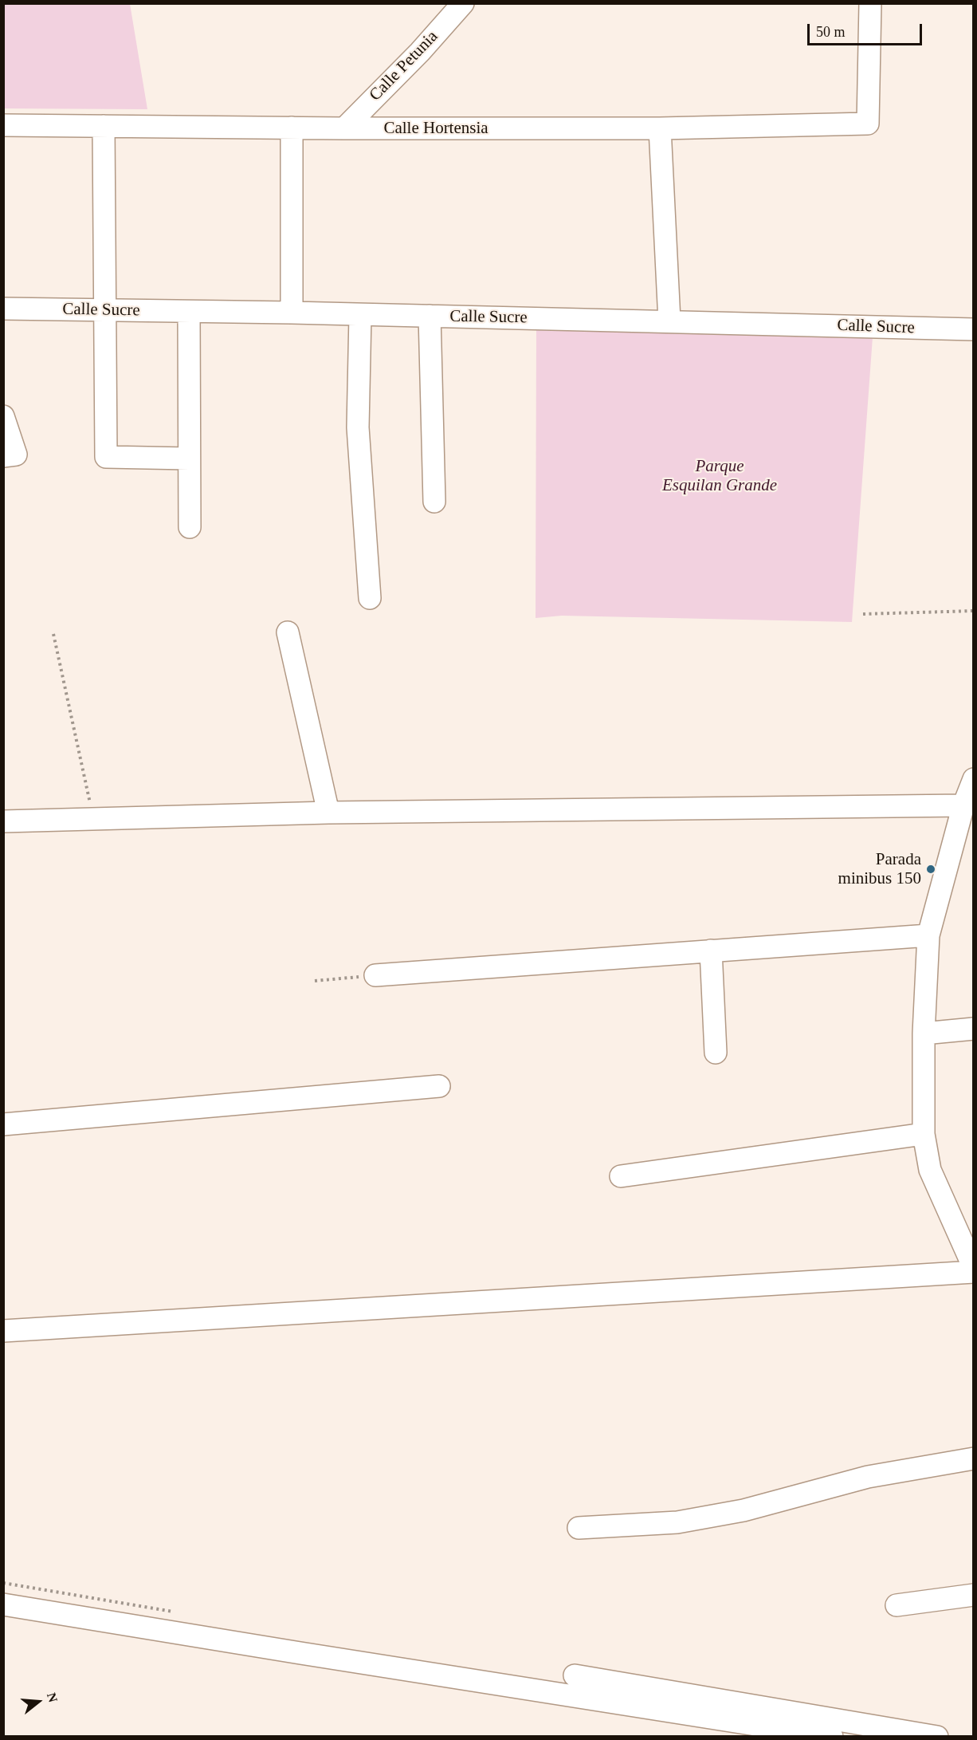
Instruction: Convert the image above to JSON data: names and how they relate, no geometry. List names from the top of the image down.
{
  "streets": {
    "street": ["Calle Petunia", "Calle Hortensia", "Calle Sucre"]
  },
  "crossings": [
    ["Calle Petunia", "Calle Hortensia"]
  ],
  "parks": ["Parque Esquilan Grande"],
  "places": ["Parada minibus 150"],
  "scale_bar": "50 m",
  "north": "right"
}
